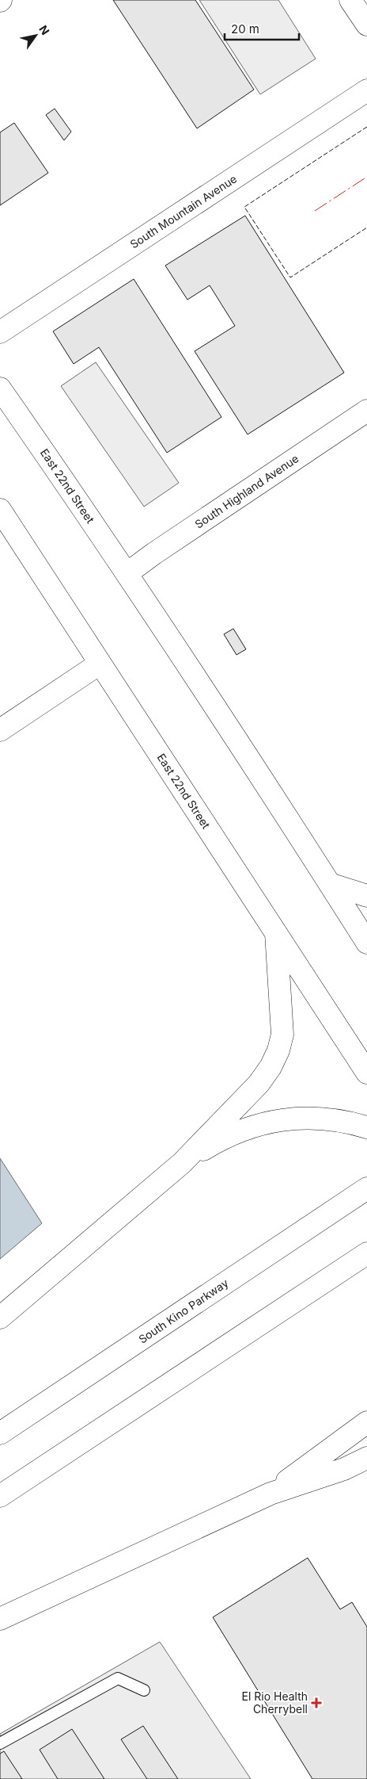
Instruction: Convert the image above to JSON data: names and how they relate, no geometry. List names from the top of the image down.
{
  "streets": {
    "main road": [
      "South Mountain Avenue",
      "East 22nd Street",
      "South Highland Avenue",
      "South Kino Parkway"
    ]
  },
  "crossings": [
    ["East 22nd Street", "South Highland Avenue"]
  ],
  "places": {
    "health": ["El Rio Health Cherrybell"]
  },
  "scale_bar": "20 m",
  "north": "top right"
}
